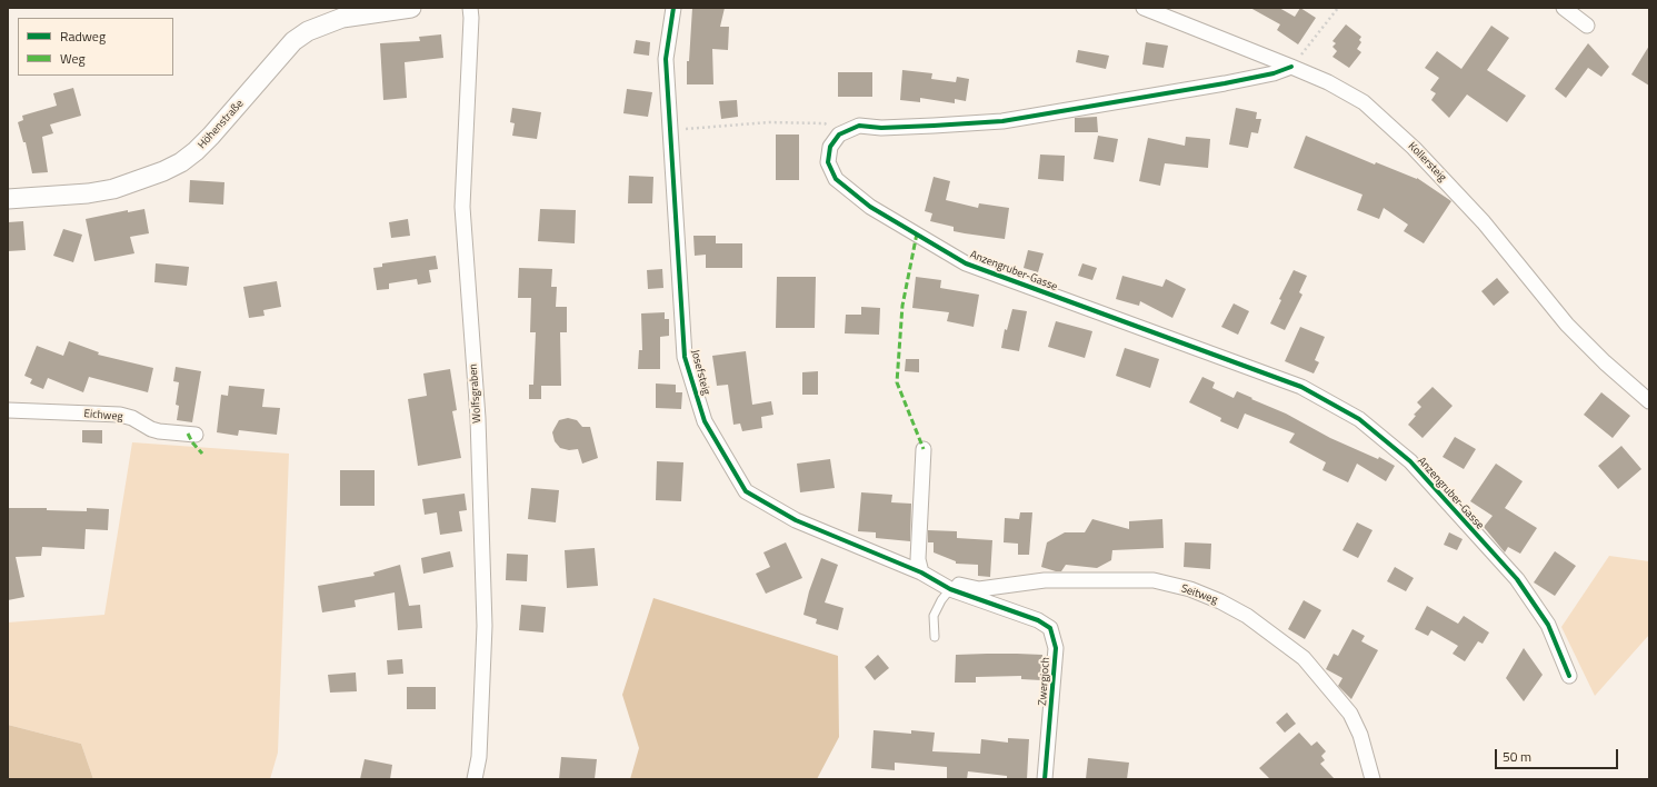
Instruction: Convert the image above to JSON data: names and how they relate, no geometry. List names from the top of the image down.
{
  "streets": {
    "street": [
      "Höhenstraße",
      "Kollersteig",
      "Anzengruber-Gasse",
      "Josefsteig",
      "Wolfsgraben",
      "Eichweg",
      "Seitweg",
      "Zwergjoch"
    ]
  },
  "crossings": [
    ["Josefsteig", "Seitweg"],
    ["Josefsteig", "Zwergjoch"],
    ["Seitweg", "Zwergjoch"]
  ],
  "legend": ["Radweg", "Weg"],
  "scale_bar": "50 m"
}
